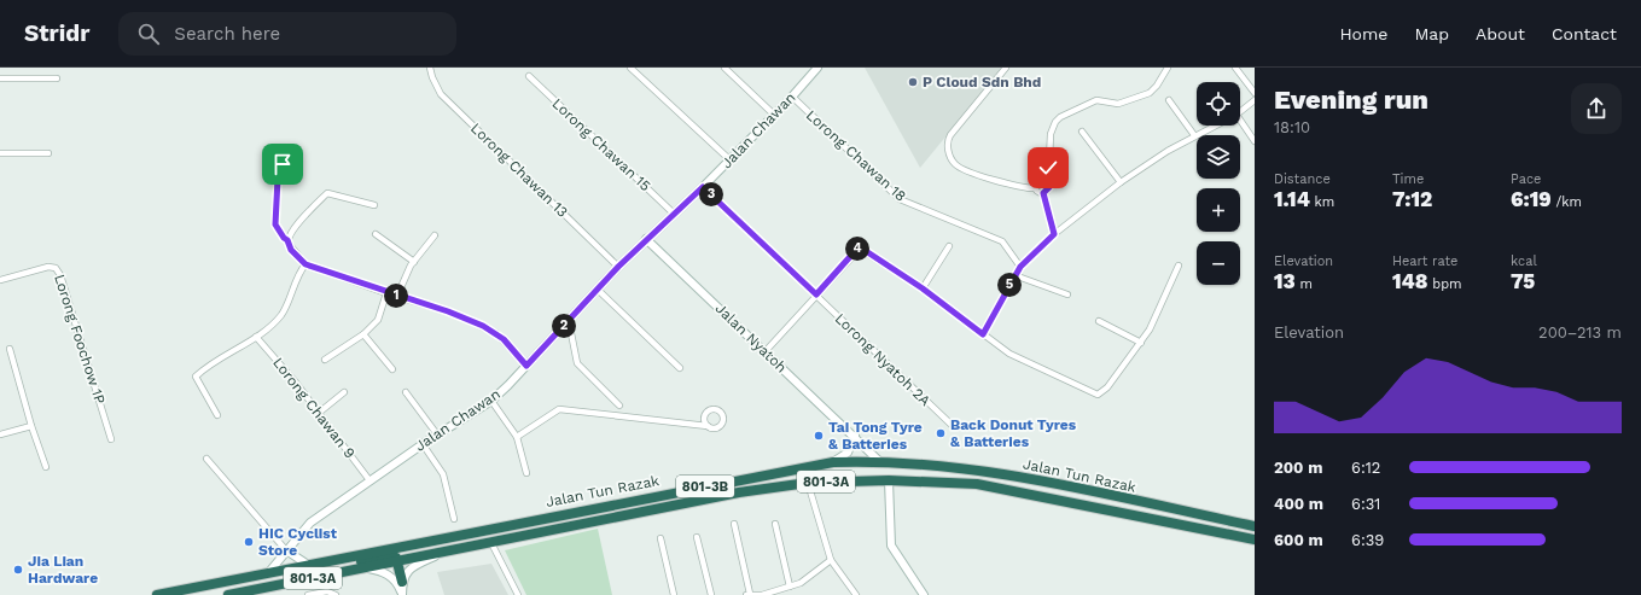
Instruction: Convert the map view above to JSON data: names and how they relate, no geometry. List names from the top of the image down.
{
  "streets": {
    "highway": ["Jalan Tun Razak", "801-3A", "801-3B"],
    "street": [
      "Jalan Chawan",
      "Lorong Chawan 15",
      "Lorong Chawan 18",
      "Lorong Chawan 13",
      "Jalan Nyatoh",
      "Lorong Foochow 1P",
      "Lorong Nyatoh 2A",
      "Lorong Chawan 9"
    ]
  },
  "crossings": [
    ["Jalan Chawan", "Lorong Chawan 15"],
    ["Jalan Chawan", "Lorong Chawan 18"],
    ["Jalan Chawan", "Lorong Chawan 13"],
    ["Jalan Chawan", "Jalan Nyatoh"],
    ["Jalan Chawan", "Lorong Nyatoh 2A"],
    ["Jalan Chawan", "Lorong Chawan 9"],
    ["Jalan Chawan", "Jalan Tun Razak"],
    ["Jalan Nyatoh", "Jalan Tun Razak"]
  ],
  "places": [
    "P Cloud Sdn Bhd",
    "Back Donut Tyres & Batteries",
    "Tai Tong Tyre & Batteries",
    "HIC Cyclist Store",
    "Jia Lian Hardware"
  ],
  "page": {
    "header": "Stridr",
    "search": "Search here",
    "nav": [
      "Home",
      "Map",
      "About",
      "Contact"
    ],
    "heading": ["Evening run", "18:10"],
    "map_buttons": ["+", "−"],
    "stats": [
      ["Distance", "1.14 km"],
      ["Time", "7:12"],
      ["Pace", "6:19 /km"],
      ["Elevation", "13 m"],
      ["Heart rate", "148 bpm"],
      ["kcal", "75"]
    ],
    "pins": [
      "3",
      "4",
      "5",
      "1",
      "2"
    ],
    "chart": ["Elevation", "200–213 m"],
    "list": [
      {
        "name": "200 m",
        "note": "6:12"
      },
      {
        "name": "400 m",
        "note": "6:31"
      },
      {
        "name": "600 m",
        "note": "6:39"
      }
    ]
  }
}
